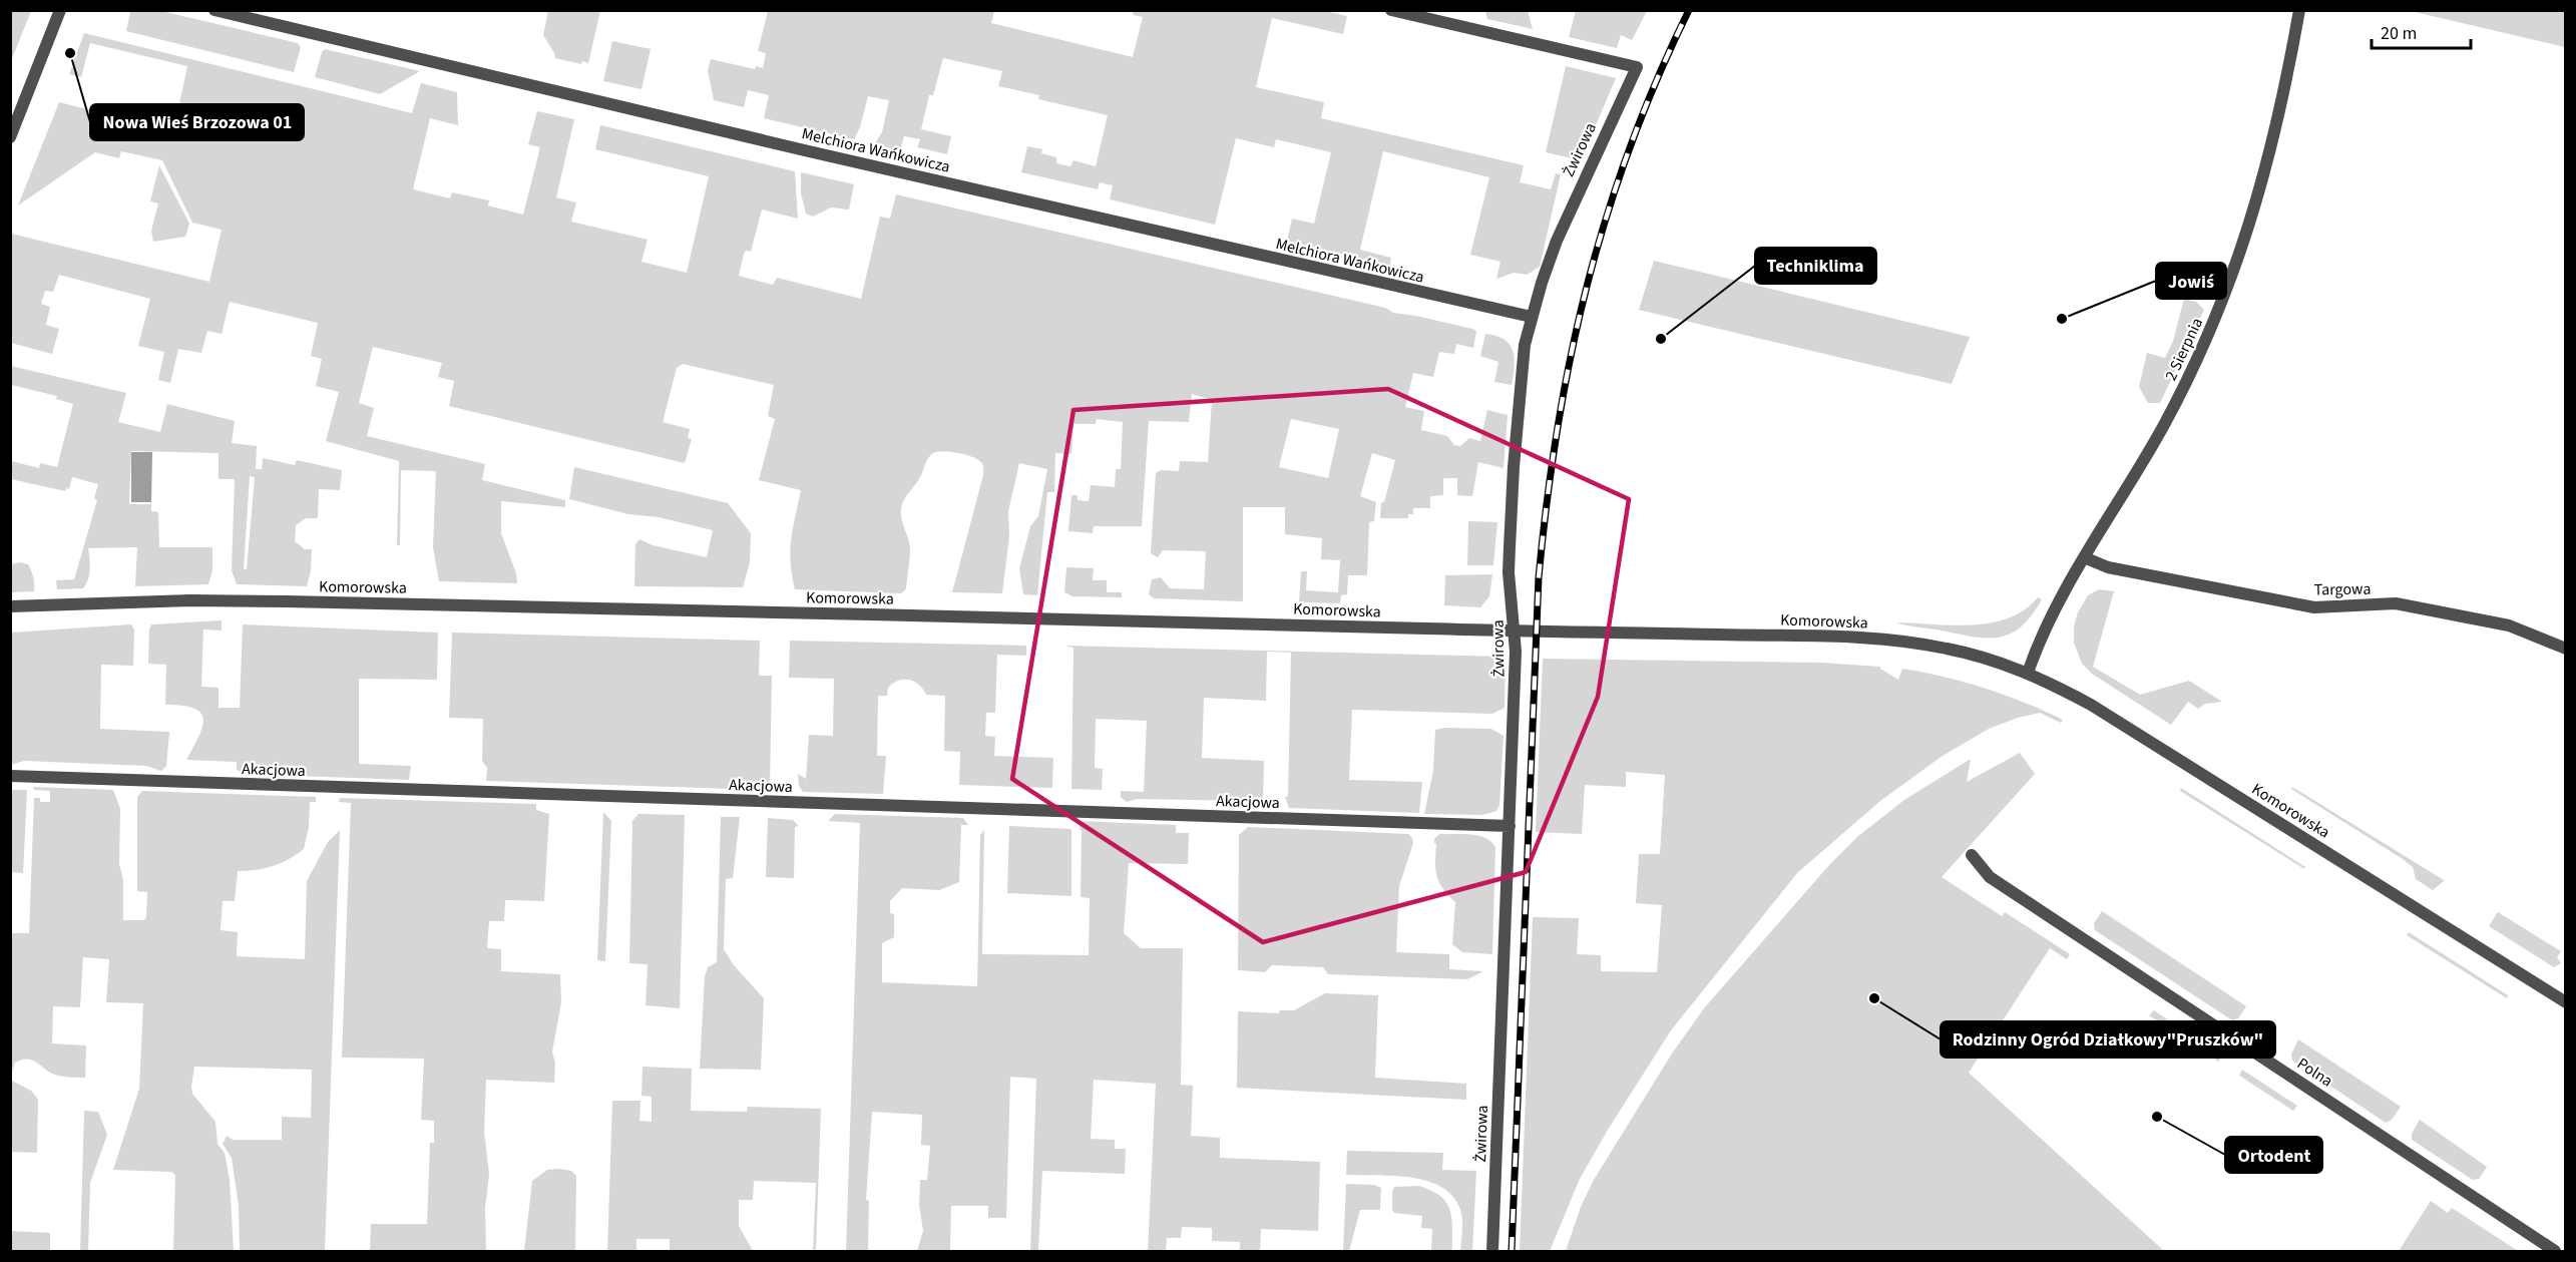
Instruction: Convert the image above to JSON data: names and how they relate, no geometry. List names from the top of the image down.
{
  "streets": {
    "street": [
      "Melchiora Wańkowicza",
      "Żwirowa",
      "2 Sierpnia",
      "Komorowska",
      "Targowa",
      "Akacjowa",
      "Polna"
    ]
  },
  "crossings": [
    ["Melchiora Wańkowicza", "Żwirowa"],
    ["Żwirowa", "Komorowska"],
    ["Żwirowa", "Akacjowa"],
    ["2 Sierpnia", "Komorowska"],
    ["2 Sierpnia", "Targowa"]
  ],
  "places": [
    "Nowa Wieś Brzozowa 01",
    "Jowiś",
    "Techniklima",
    "Rodzinny Ogród Działkowy\"Pruszków\"",
    "Ortodent"
  ],
  "scale_bar": "20 m"
}
